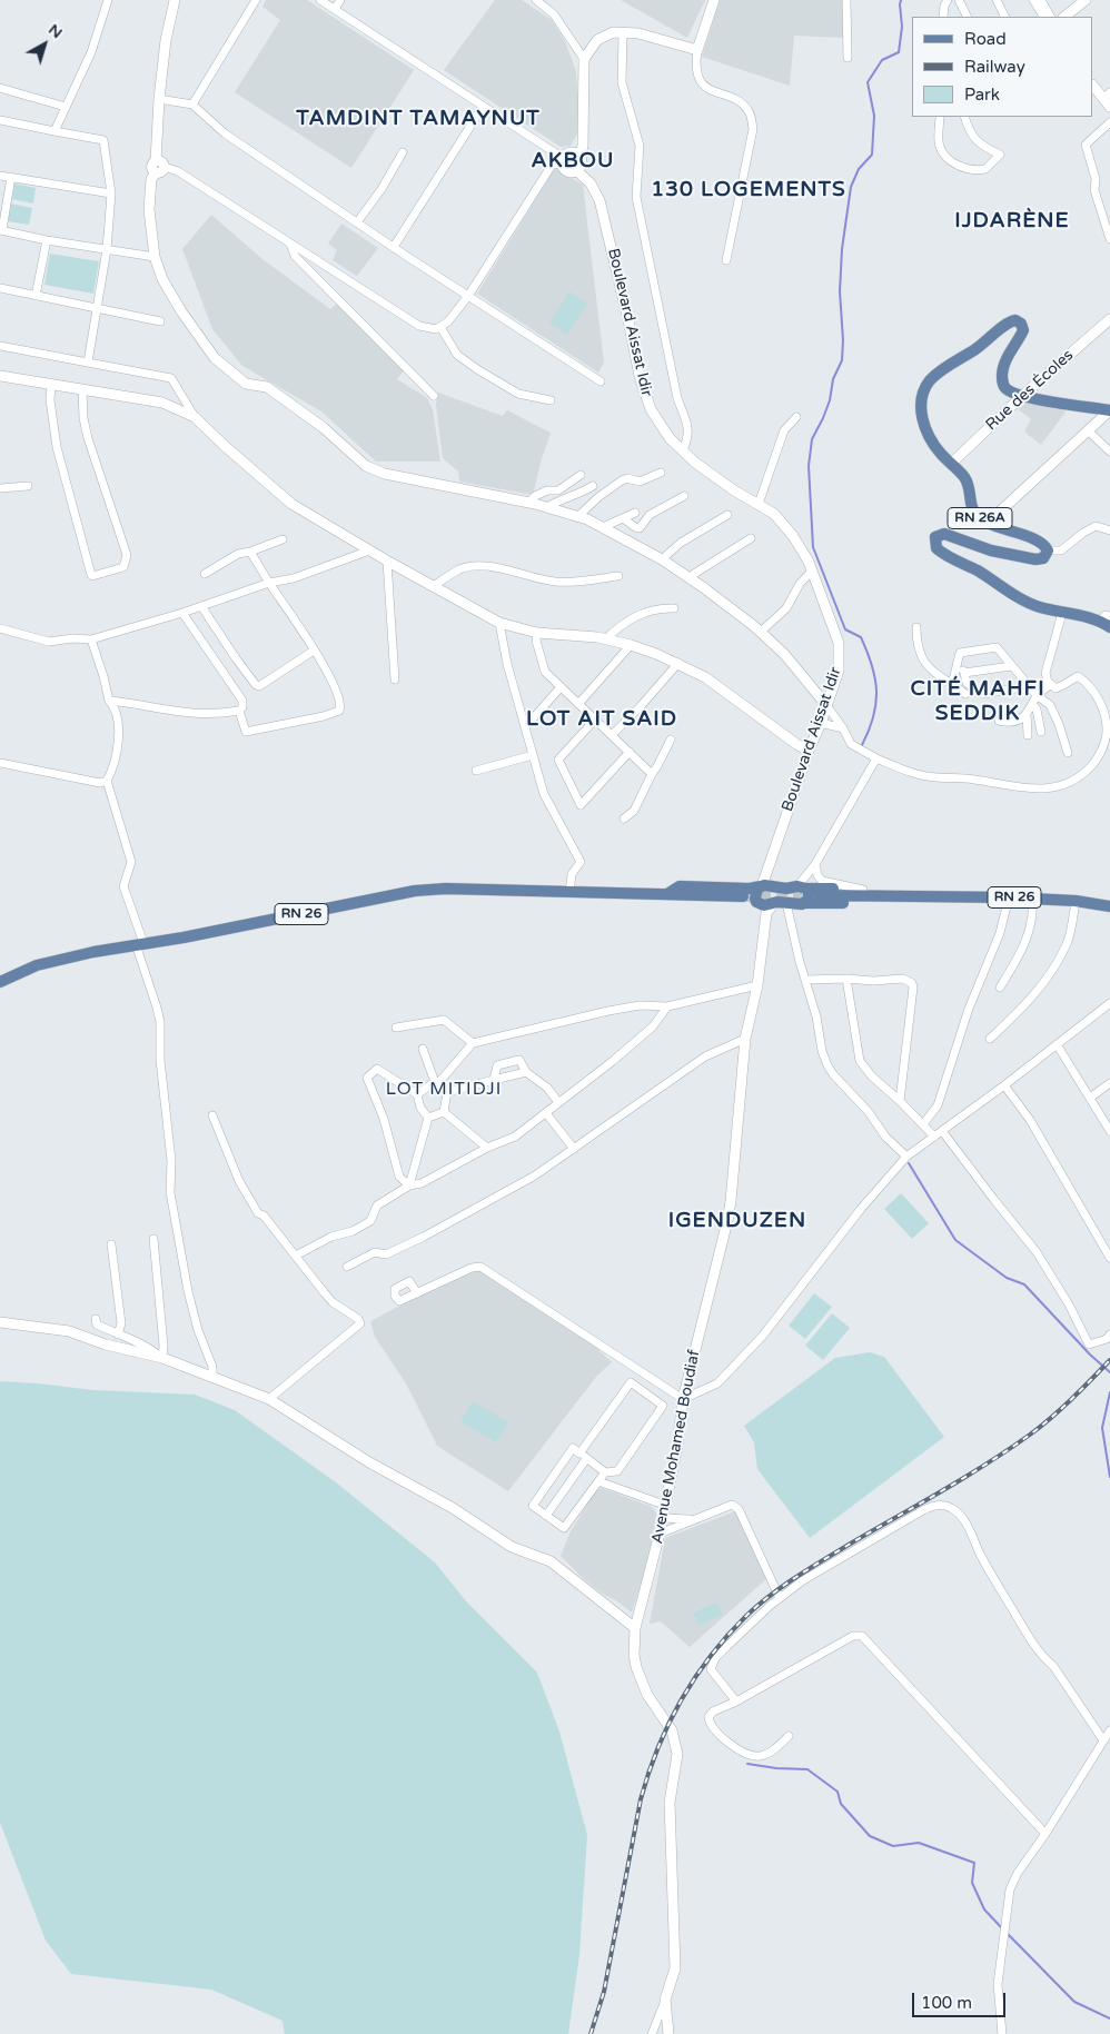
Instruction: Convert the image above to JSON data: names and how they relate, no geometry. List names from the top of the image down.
{
  "streets": {
    "main road": ["RN 26A", "RN 26"],
    "street": ["Boulevard Aissat Idir", "Rue des Écoles", "Avenue Mohamed Boudiaf"]
  },
  "crossings": [
    ["Boulevard Aissat Idir", "RN 26"],
    ["Rue des Écoles", "RN 26A"],
    ["RN 26", "Avenue Mohamed Boudiaf"]
  ],
  "districts": [
    "TAMDINT TAMAYNUT",
    "AKBOU",
    "130 LOGEMENTS",
    "IJDARÈNE",
    "CITÉ MAHFI SEDDIK",
    "LOT AIT SAID",
    "LOT MITIDJI",
    "IGENDUZEN"
  ],
  "legend": ["Road", "Railway", "Park"],
  "scale_bar": "100 m",
  "north": "top right"
}
